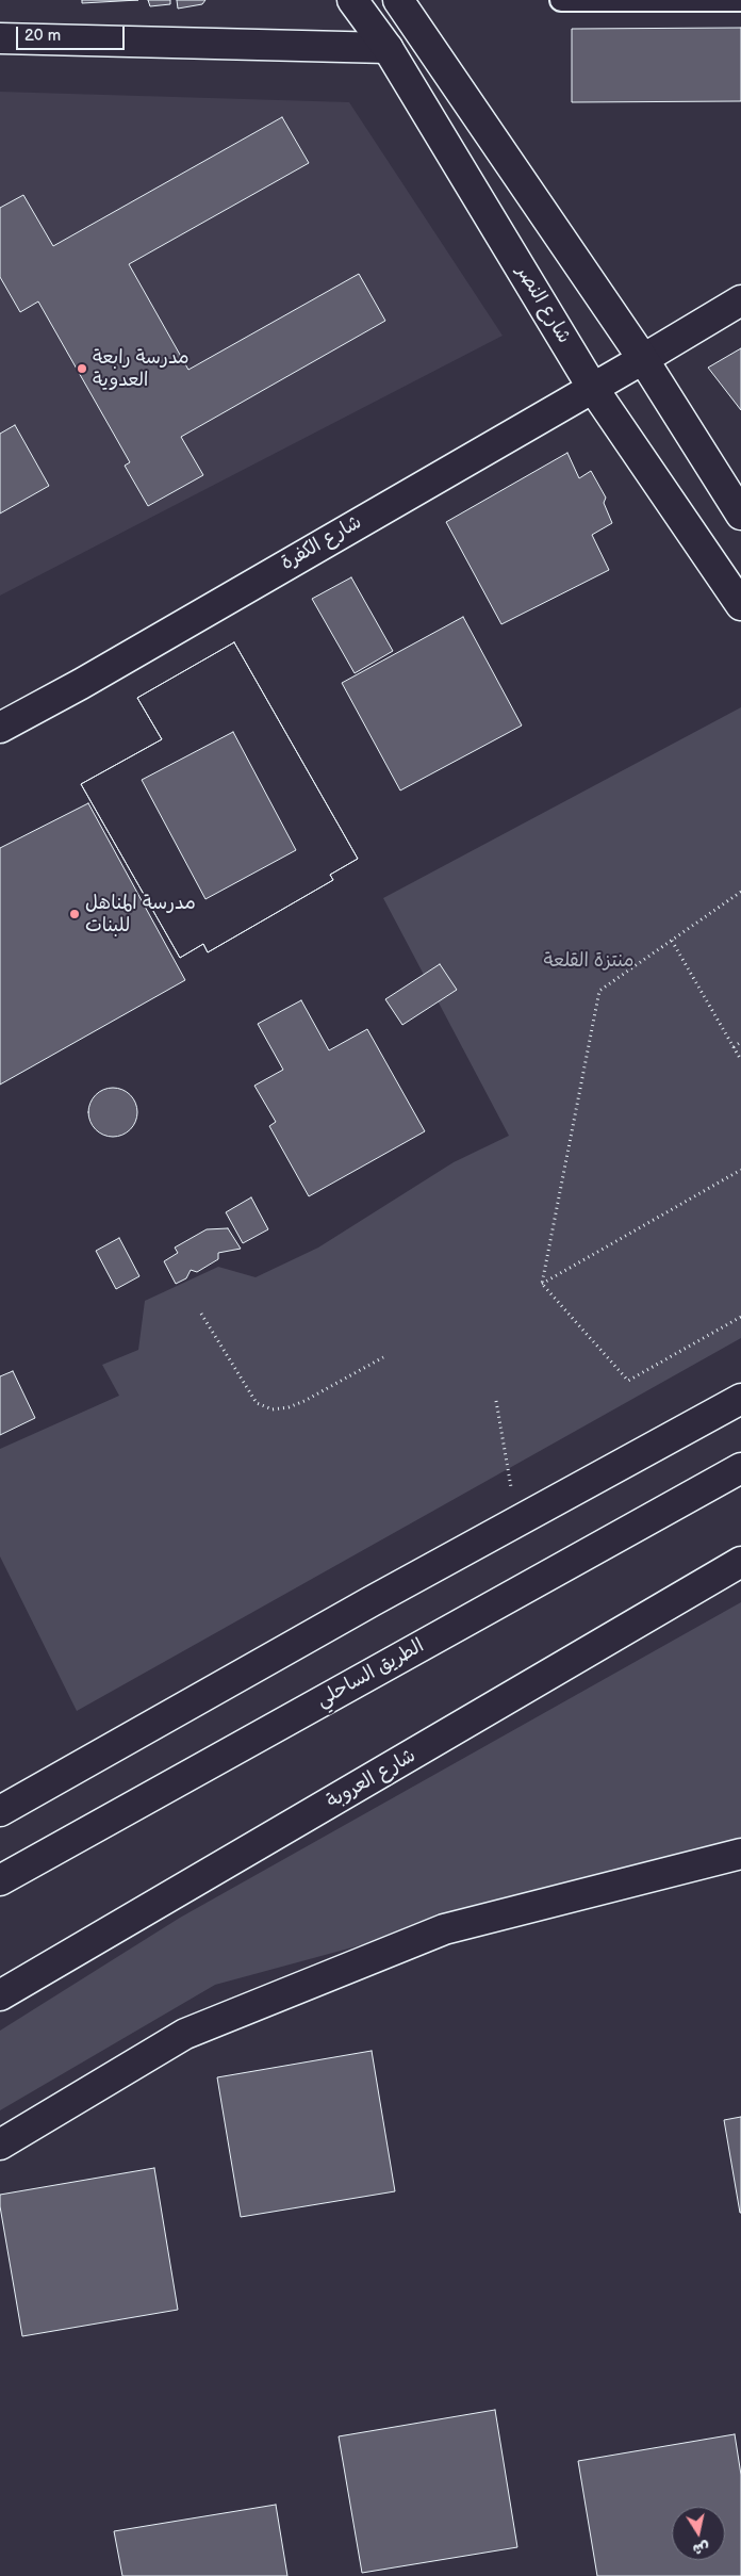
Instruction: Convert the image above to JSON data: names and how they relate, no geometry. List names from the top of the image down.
{
  "streets": {
    "main road": [
      "شارع النصر",
      "شارع الكفرة",
      "الطريق الساحلي",
      "شارع العروبة"
    ]
  },
  "crossings": [
    ["شارع النصر", "شارع الكفرة"]
  ],
  "parks": ["منتزة القلعة"],
  "places": ["مدرسة رابعة العدوية", "مدرسة المناهل للبنات"],
  "scale_bar": "20 m",
  "north": "bottom"
}
